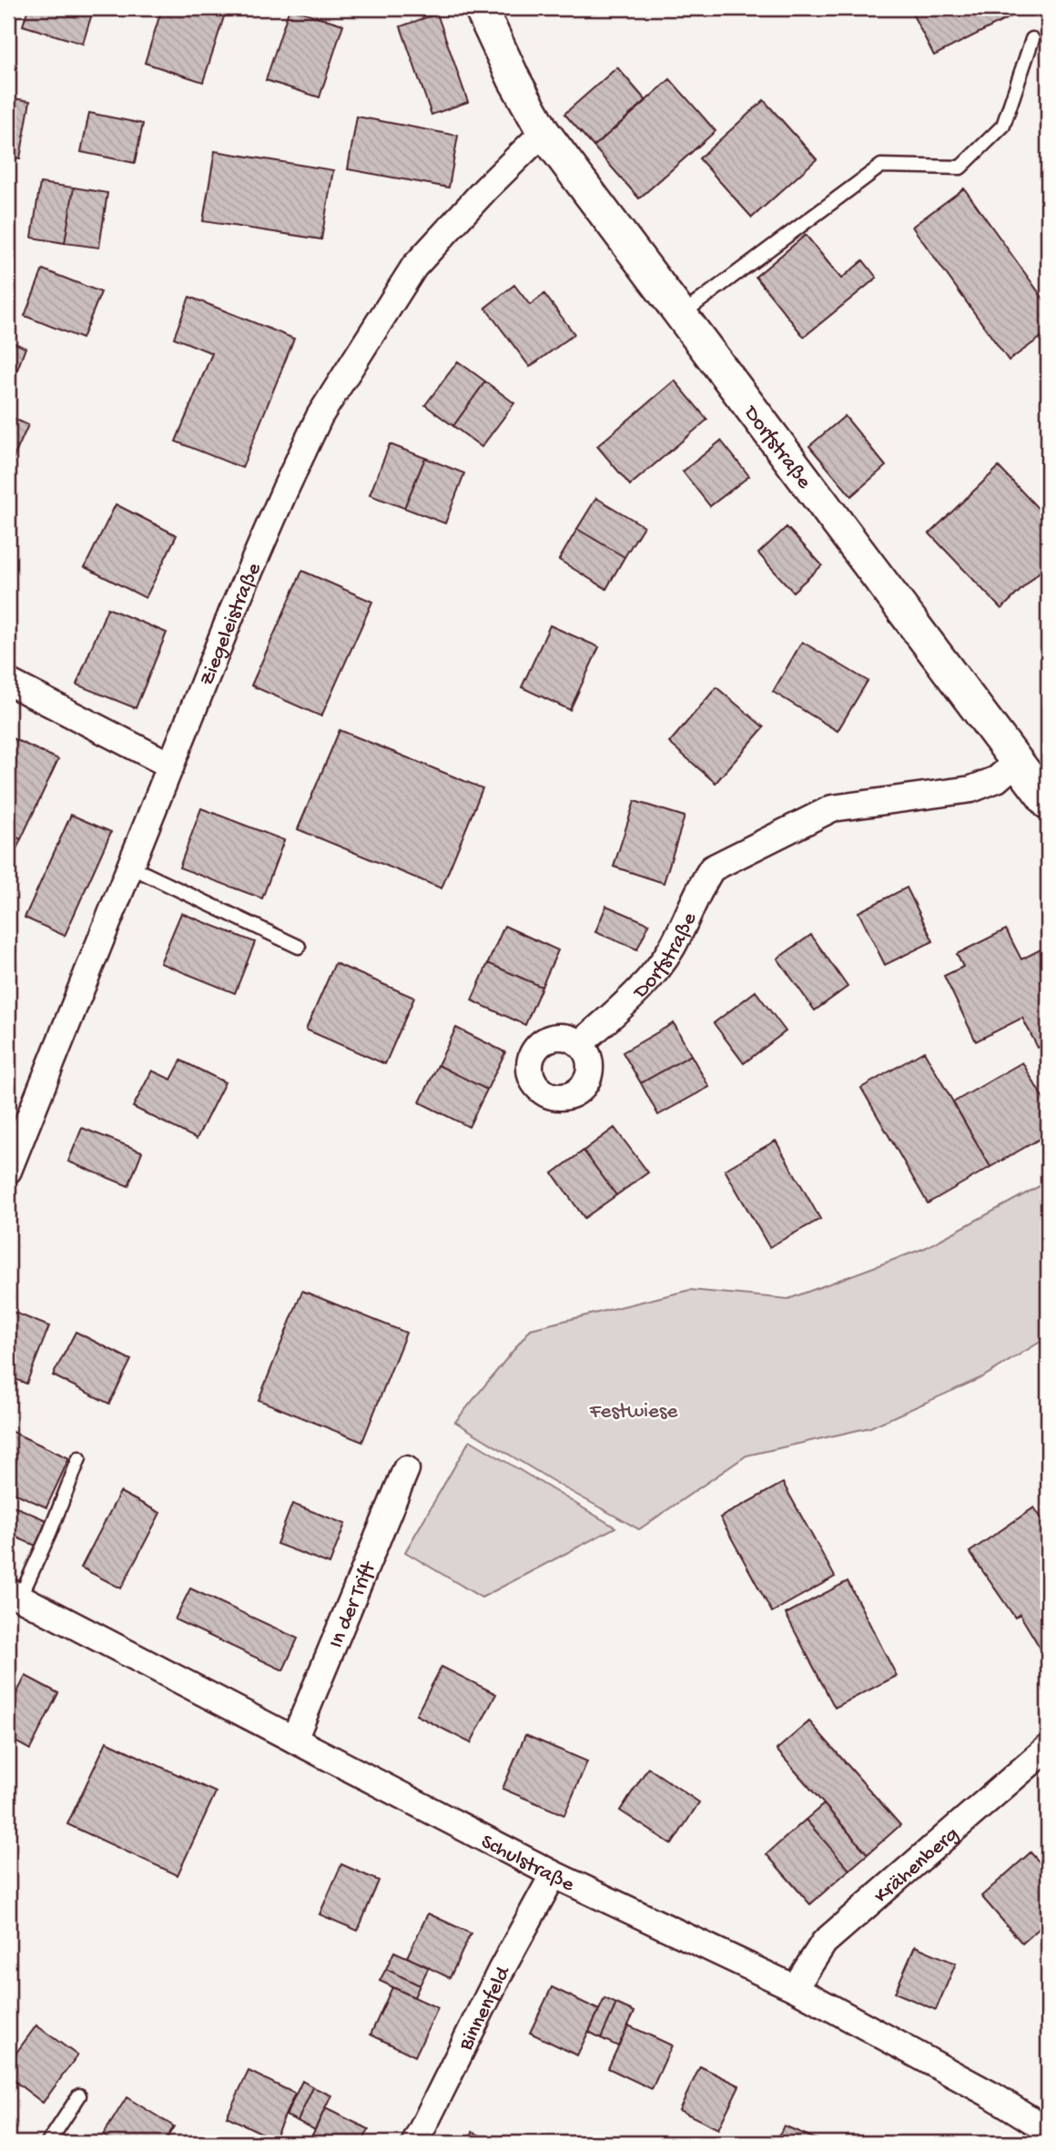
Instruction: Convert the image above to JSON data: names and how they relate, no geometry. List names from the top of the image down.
{
  "streets": {
    "street": [
      "Dorfstraße",
      "Ziegeleistraße",
      "In der Trift",
      "Schulstraße",
      "Krähenberg",
      "Binnenfeld"
    ]
  },
  "crossings": [
    ["Dorfstraße", "Ziegeleistraße"],
    ["In der Trift", "Schulstraße"],
    ["Schulstraße", "Krähenberg"],
    ["Schulstraße", "Binnenfeld"]
  ],
  "parks": ["Festwiese"]
}
